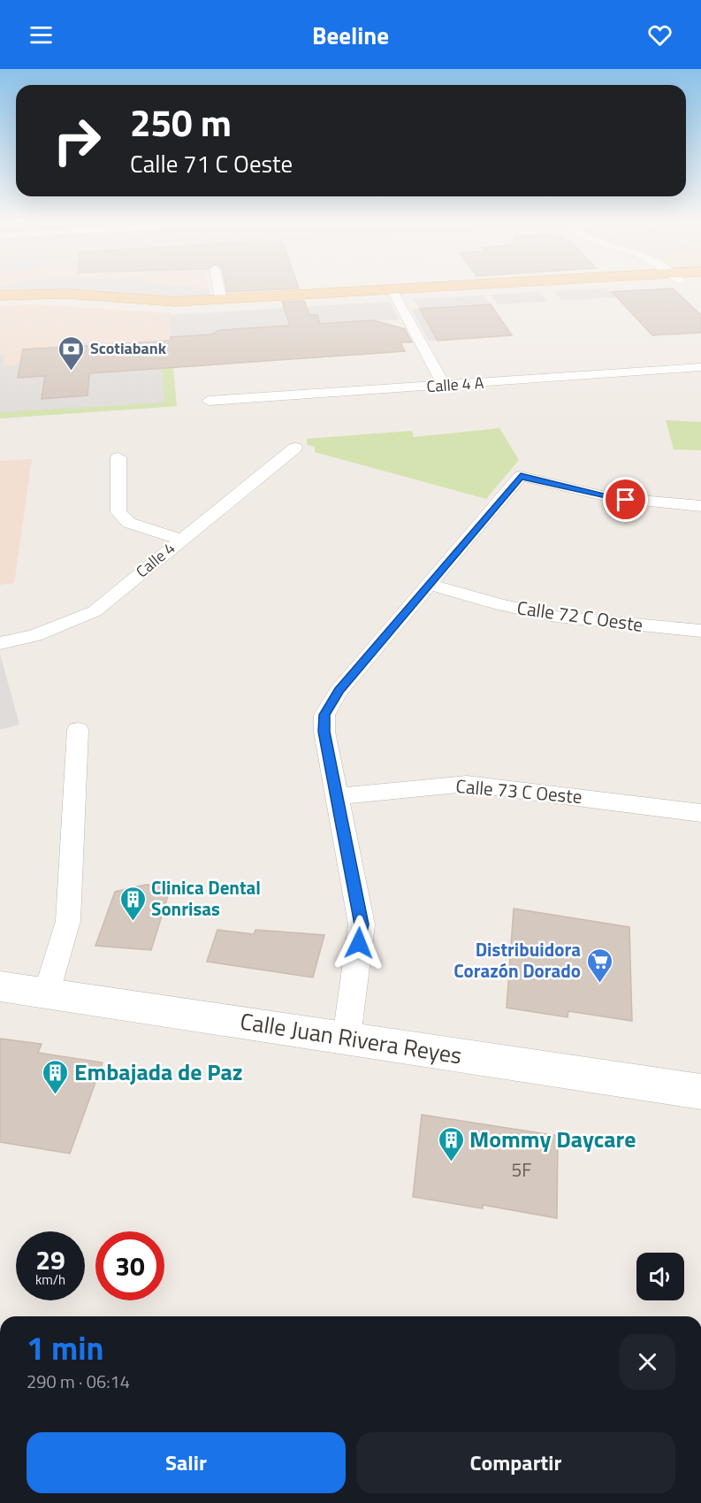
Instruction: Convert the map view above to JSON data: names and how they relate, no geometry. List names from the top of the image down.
{
  "streets": {
    "street": [
      "Calle 4 A",
      "Calle 4",
      "Calle 72 C Oeste",
      "Calle 73 C Oeste",
      "Calle Juan Rivera Reyes"
    ]
  },
  "places": {
    "bank": ["Scotiabank"],
    "building": ["Clinica Dental Sonrisas", "Embajada de Paz", "Mommy Daycare"],
    "supermarket": ["Distribuidora Corazón Dorado"]
  },
  "house_numbers": ["5F"],
  "page": {
    "header": "Beeline",
    "turn": ["250 m", "Calle 71 C Oeste"],
    "speed": "29 km/h",
    "limit": "30",
    "heading": ["1 min", "290 m · 06:14"],
    "buttons": ["Salir", "Compartir"]
  }
}
